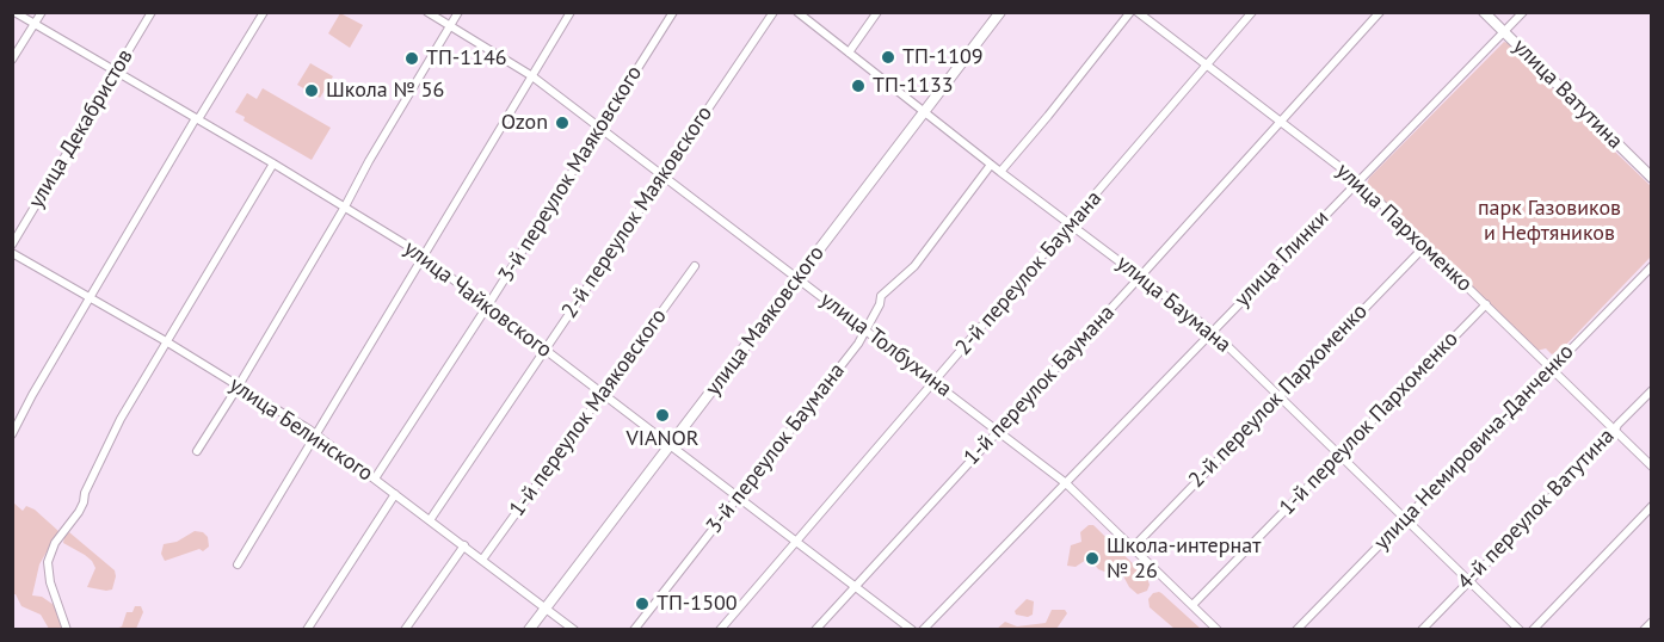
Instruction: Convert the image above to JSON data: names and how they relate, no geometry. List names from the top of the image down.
{
  "streets": {
    "street": [
      "улица Ватутина",
      "улица Декабристов",
      "3-й переулок Маяковского",
      "2-й переулок Маяковского",
      "улица Пархоменко",
      "улица Глинки",
      "2-й переулок Баумана",
      "улица Чайковского",
      "улица Баумана",
      "улица Маяковского",
      "улица Толбухина",
      "1-й переулок Баумана",
      "2-й переулок Пархоменко",
      "1-й переулок Маяковского",
      "1-й переулок Пархоменко",
      "улица Белинского",
      "улица Немировича-Данченко",
      "3-й переулок Баумана",
      "4-й переулок Ватутина"
    ]
  },
  "crossings": [
    ["улица Ватутина", "улица Глинки"],
    ["улица Декабристов", "улица Чайковского"],
    ["3-й переулок Маяковского", "улица Чайковского"],
    ["3-й переулок Маяковского", "улица Толбухина"],
    ["3-й переулок Маяковского", "улица Белинского"],
    ["2-й переулок Маяковского", "улица Чайковского"],
    ["2-й переулок Маяковского", "улица Толбухина"],
    ["2-й переулок Маяковского", "улица Белинского"],
    ["улица Пархоменко", "улица Глинки"],
    ["улица Пархоменко", "2-й переулок Баумана"],
    ["улица Пархоменко", "1-й переулок Баумана"],
    ["улица Пархоменко", "2-й переулок Пархоменко"],
    ["улица Пархоменко", "1-й переулок Пархоменко"],
    ["улица Пархоменко", "улица Немировича-Данченко"],
    ["улица Пархоменко", "4-й переулок Ватутина"],
    ["улица Глинки", "улица Баумана"],
    ["улица Глинки", "улица Толбухина"],
    ["2-й переулок Баумана", "улица Чайковского"],
    ["2-й переулок Баумана", "улица Баумана"],
    ["2-й переулок Баумана", "улица Толбухина"],
    ["улица Чайковского", "улица Маяковского"],
    ["улица Чайковского", "1-й переулок Баумана"],
    ["улица Чайковского", "1-й переулок Маяковского"],
    ["улица Чайковского", "3-й переулок Баумана"],
    ["улица Баумана", "улица Маяковского"],
    ["улица Баумана", "1-й переулок Баумана"],
    ["улица Баумана", "2-й переулок Пархоменко"],
    ["улица Баумана", "1-й переулок Пархоменко"],
    ["улица Баумана", "улица Немировича-Данченко"],
    ["улица Баумана", "3-й переулок Баумана"],
    ["улица Баумана", "4-й переулок Ватутина"],
    ["улица Маяковского", "улица Толбухина"],
    ["улица Маяковского", "улица Белинского"],
    ["улица Толбухина", "1-й переулок Баумана"],
    ["улица Толбухина", "2-й переулок Пархоменко"],
    ["улица Толбухина", "1-й переулок Пархоменко"],
    ["улица Толбухина", "3-й переулок Баумана"],
    ["1-й переулок Маяковского", "улица Белинского"]
  ],
  "parks": ["парк Газовиков и Нефтяников"],
  "places": [
    "ТП-1109",
    "ТП-1146",
    "ТП-1133",
    "Школа № 56",
    "Ozon",
    "VIANOR",
    "Школа-интернат № 26",
    "ТП-1500"
  ]
}
